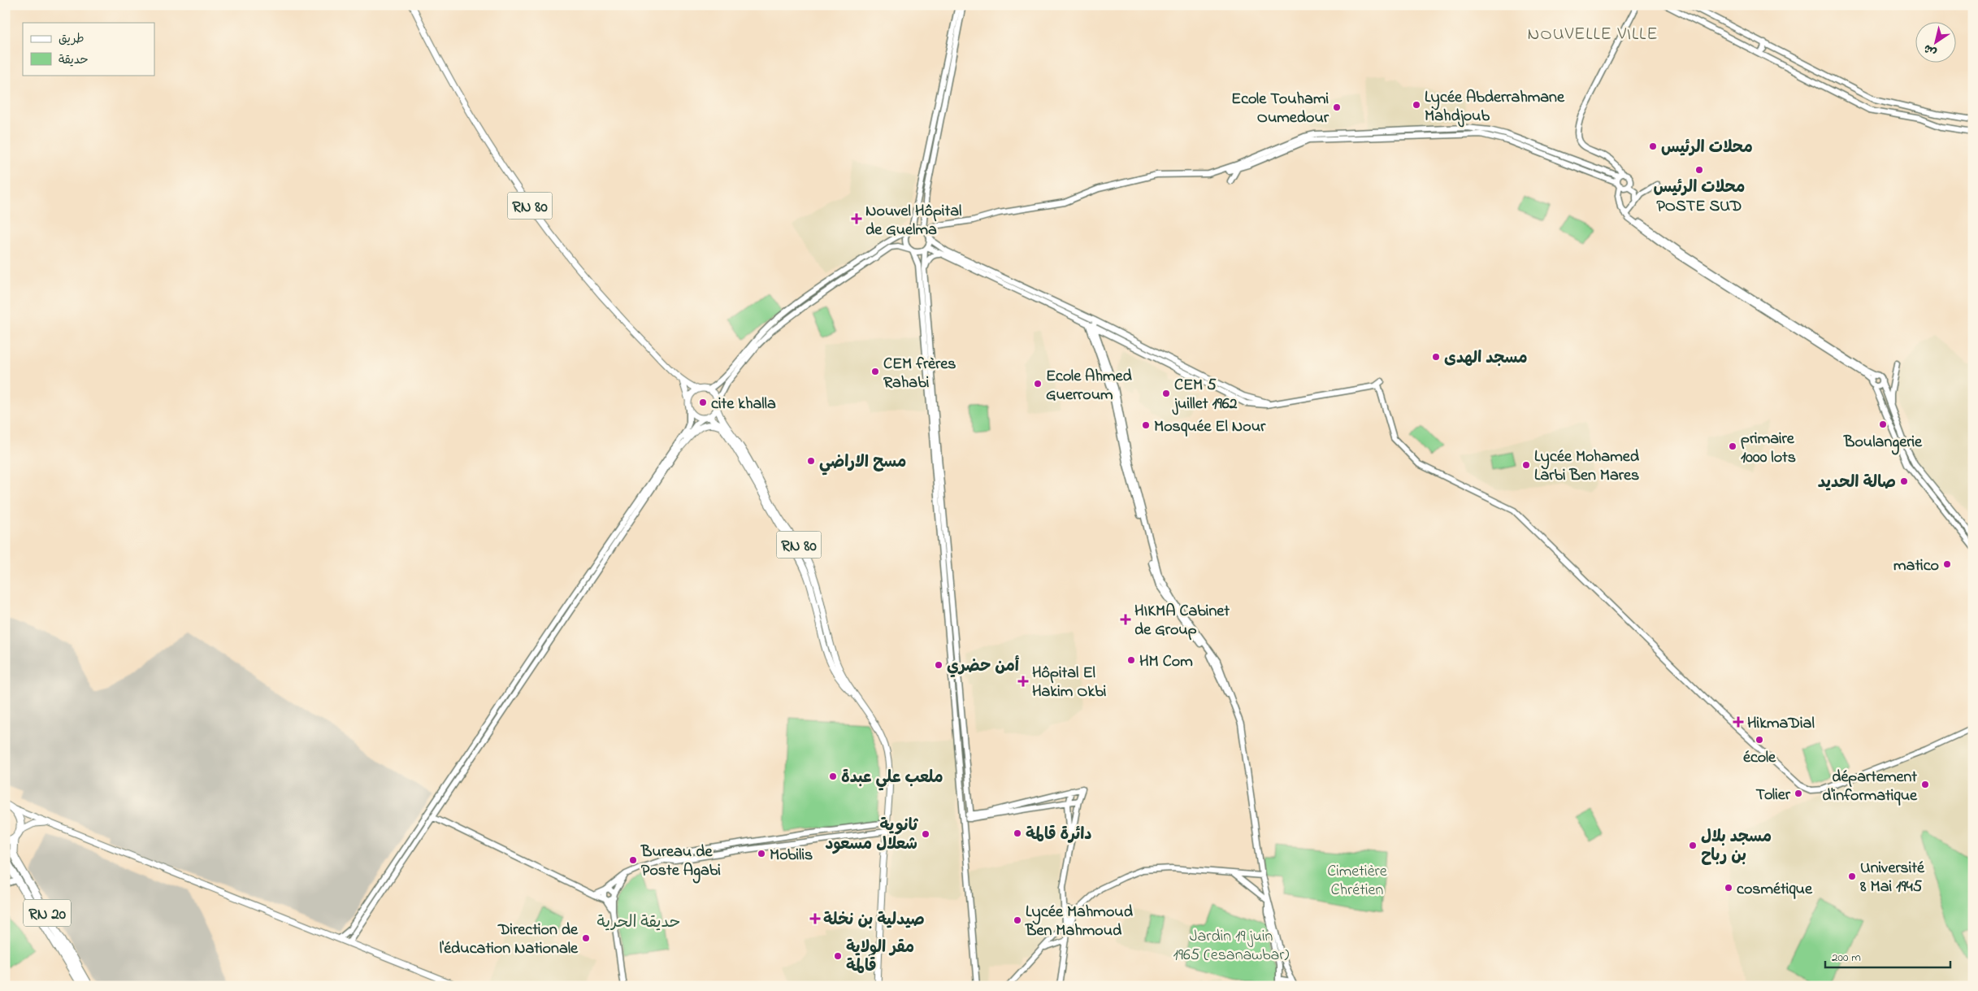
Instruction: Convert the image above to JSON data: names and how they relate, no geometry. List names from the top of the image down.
{
  "streets": {
    "highway": ["RN 20"],
    "main road": ["RN 80"]
  },
  "districts": ["NOUVELLE VILLE"],
  "parks": ["Cimetière Chrétien", "حديقة الحرية", "Jardin 19 juin 1965 (esanawbar)"],
  "places": {
    "other": [
      "Lycée Abderrahmane Mahdjoub",
      "Ecole Touhami Oumedour",
      "محلات الرئيس",
      "محلات الرئيس POSTE SUD",
      "مسجد الهدى",
      "CEM frères Rahabi",
      "Ecole Ahmed Guerroum",
      "CEM 5 juillet 1962",
      "cite khalla",
      "Boulangerie",
      "Mosquée El Nour",
      "primaire 1000 lots",
      "مسح الاراضي",
      "Lycée Mohamed Larbi Ben Mares",
      "صالة الحديد",
      "matico",
      "HM Com",
      "أمن حضري",
      "école",
      "ملعب علي عبدة",
      "département d'informatique",
      "Tolier",
      "دائرة قالمة",
      "ثانوية شعلال مسعود",
      "مسجد بلال بن رباح",
      "Mobilis",
      "Bureau de Poste Agabi",
      "Université 8 Mai 1945",
      "cosmétique",
      "Lycée Mahmoud Ben Mahmoud",
      "Direction de l'éducation Nationale",
      "مقر الولاية قالمة"
    ],
    "health": [
      "Nouvel Hôpital de Guelma",
      "HIKMA Cabinet de Group",
      "Hôpital El Hakim Okbi",
      "HikmaDial",
      "صيدلية بن نخلة"
    ]
  },
  "legend": ["طريق", "حديقة"],
  "scale_bar": "200 m",
  "north": "bottom left"
}
